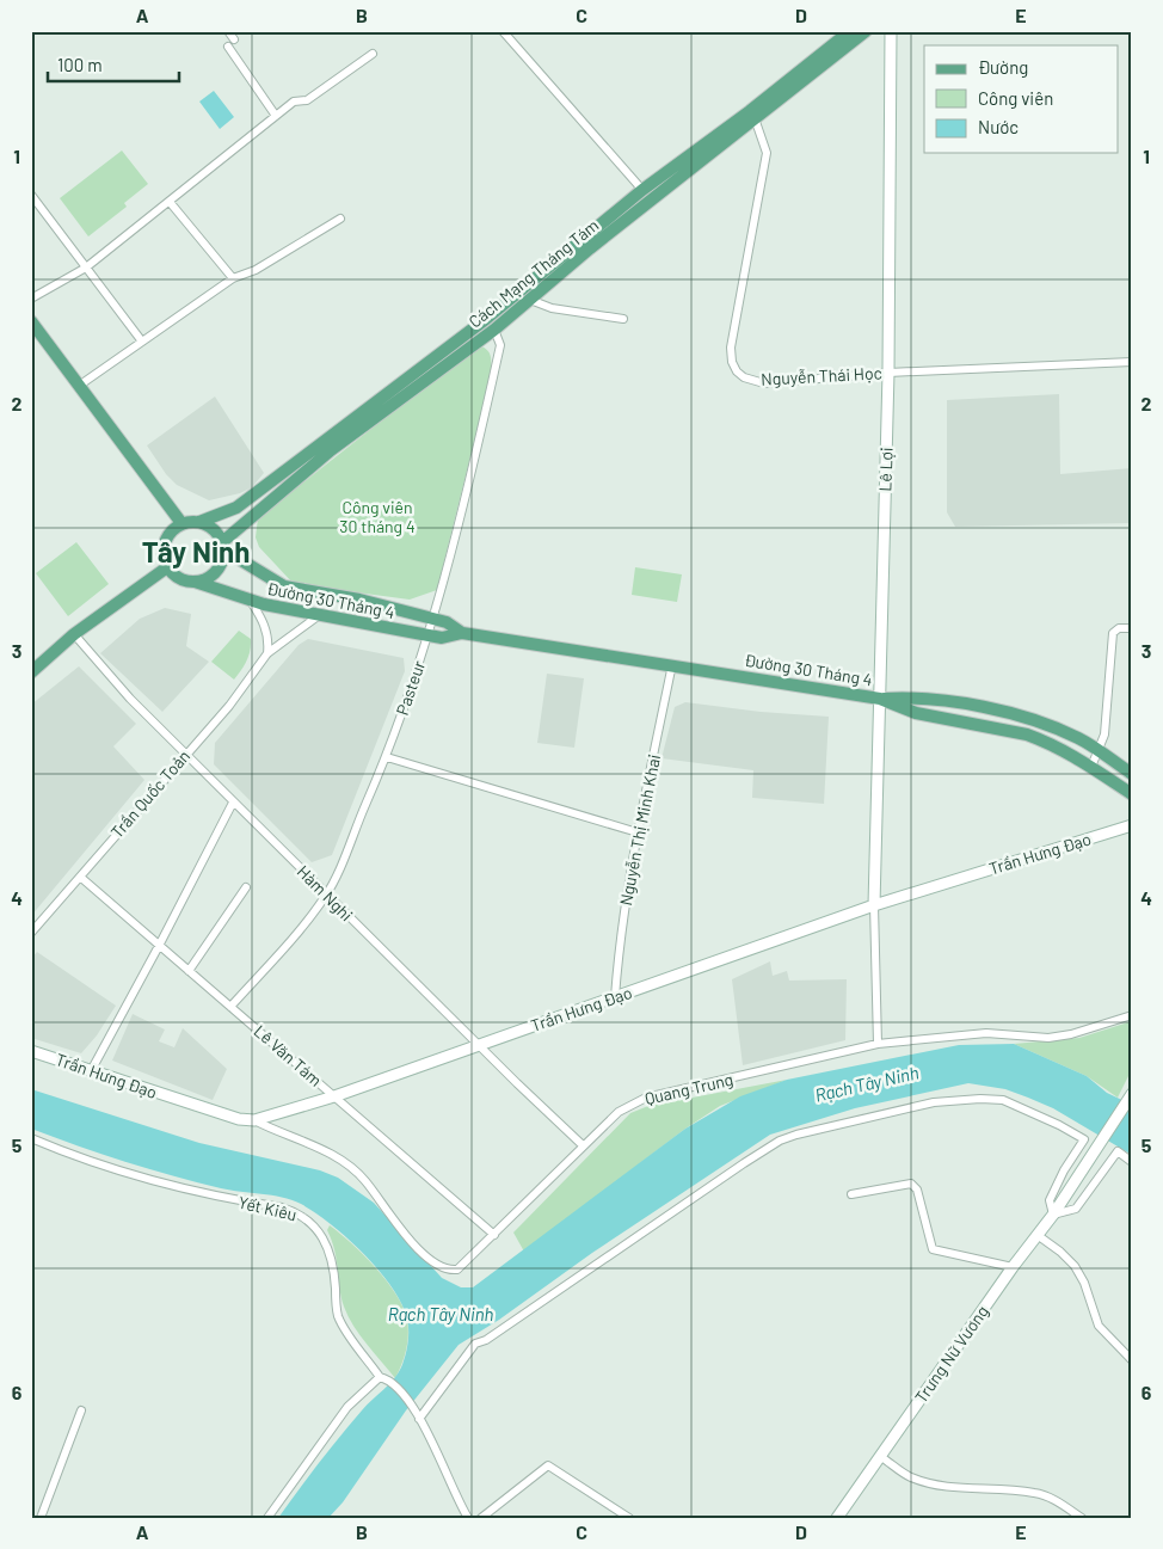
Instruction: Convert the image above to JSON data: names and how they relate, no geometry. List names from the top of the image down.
{
  "streets": {
    "main road": ["Cách Mạng Tháng Tám", "Đường 30 Tháng 4"],
    "street": [
      "Nguyễn Thái Học",
      "Lê Lợi",
      "Pasteur",
      "Trần Quốc Toản",
      "Nguyễn Thị Minh Khai",
      "Trần Hưng Đạo",
      "Hàm Nghi",
      "Lê Văn Tám",
      "Quang Trung",
      "Yết Kiêu",
      "Trưng Nữ Vương"
    ]
  },
  "crossings": [
    ["Cách Mạng Tháng Tám", "Nguyễn Thái Học"],
    ["Cách Mạng Tháng Tám", "Đường 30 Tháng 4"],
    ["Cách Mạng Tháng Tám", "Pasteur"],
    ["Nguyễn Thái Học", "Lê Lợi"],
    ["Lê Lợi", "Đường 30 Tháng 4"],
    ["Lê Lợi", "Trần Hưng Đạo"],
    ["Đường 30 Tháng 4", "Pasteur"],
    ["Đường 30 Tháng 4", "Trần Quốc Toản"],
    ["Đường 30 Tháng 4", "Nguyễn Thị Minh Khai"],
    ["Pasteur", "Hàm Nghi"],
    ["Pasteur", "Lê Văn Tám"],
    ["Trần Quốc Toản", "Hàm Nghi"],
    ["Trần Quốc Toản", "Lê Văn Tám"],
    ["Nguyễn Thị Minh Khai", "Trần Hưng Đạo"],
    ["Trần Hưng Đạo", "Hàm Nghi"],
    ["Trần Hưng Đạo", "Lê Văn Tám"],
    ["Trần Hưng Đạo", "Quang Trung"],
    ["Hàm Nghi", "Quang Trung"],
    ["Lê Văn Tám", "Quang Trung"]
  ],
  "districts": ["Tây Ninh"],
  "water": ["Rạch Tây Ninh"],
  "parks": ["Công viên 30 tháng 4"],
  "legend": ["Đường", "Công viên", "Nước"],
  "scale_bar": "100 m",
  "grid": {
    "columns": [
      "A",
      "B",
      "C",
      "D",
      "E"
    ],
    "rows": [
      "1",
      "2",
      "3",
      "4",
      "5",
      "6"
    ]
  }
}
